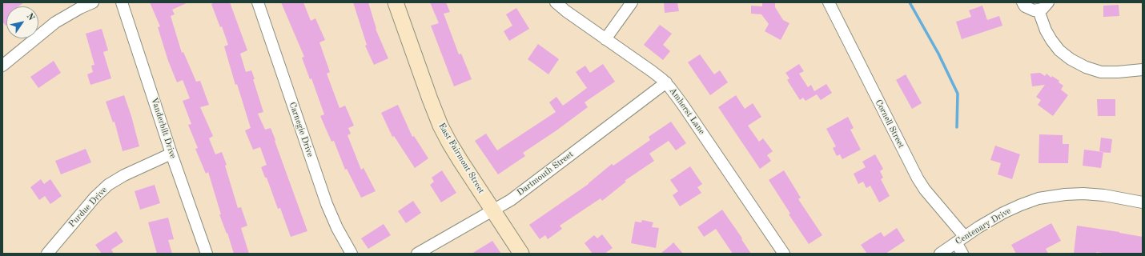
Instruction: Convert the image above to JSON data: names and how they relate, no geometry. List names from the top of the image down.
{
  "streets": {
    "street": [
      "Amherst Lane",
      "Cornell Street",
      "Vanderbilt Drive",
      "Carnegie Drive",
      "East Fairmont Street",
      "Dartmouth Street",
      "Purdue Drive",
      "Centenary Drive"
    ]
  },
  "crossings": [
    ["Amherst Lane", "Dartmouth Street"],
    ["Cornell Street", "Centenary Drive"],
    ["Vanderbilt Drive", "Purdue Drive"],
    ["East Fairmont Street", "Dartmouth Street"]
  ],
  "north": "top right"
}
